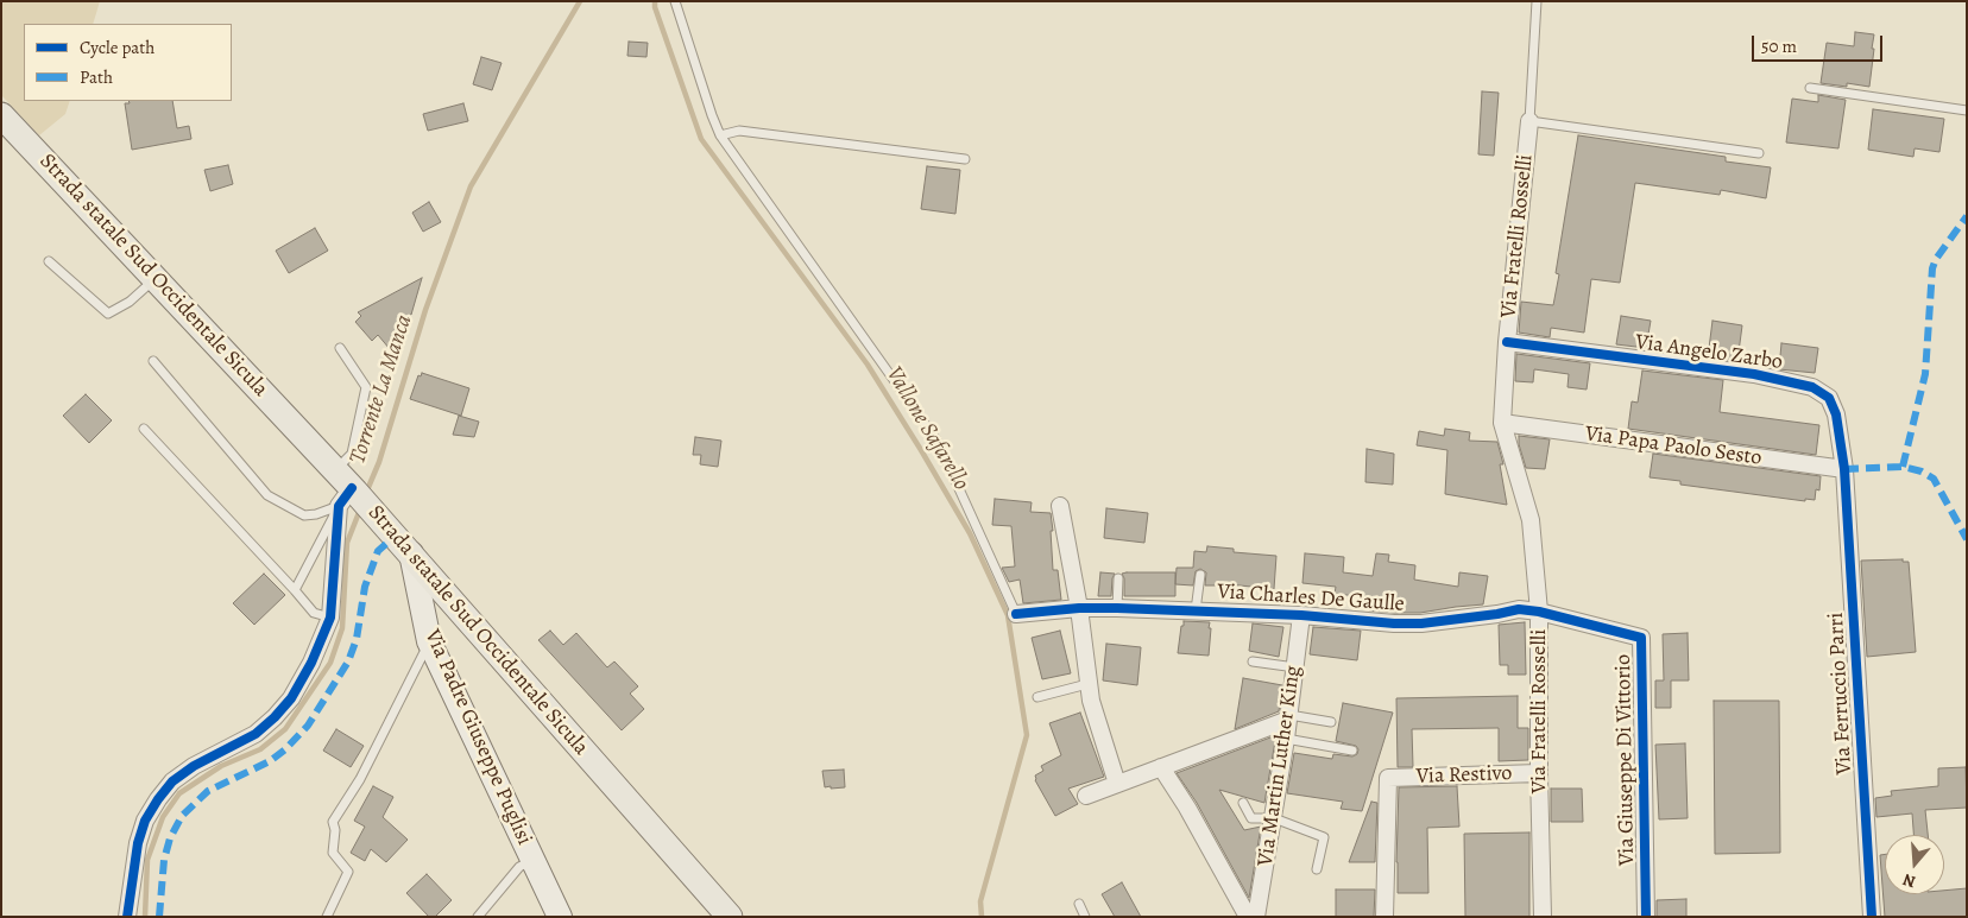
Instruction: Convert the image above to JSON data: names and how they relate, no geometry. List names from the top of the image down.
{
  "streets": {
    "main road": ["Strada statale Sud Occidentale Sicula", "Via Padre Giuseppe Puglisi"],
    "street": [
      "Via Fratelli Rosselli",
      "Via Angelo Zarbo",
      "Via Papa Paolo Sesto",
      "Via Charles De Gaulle",
      "Via Ferruccio Parri",
      "Via Giuseppe Di Vittorio",
      "Via Martin Luther King",
      "Via Restivo"
    ]
  },
  "crossings": [
    ["Via Fratelli Rosselli", "Via Angelo Zarbo"],
    ["Via Fratelli Rosselli", "Via Papa Paolo Sesto"],
    ["Via Fratelli Rosselli", "Via Charles De Gaulle"],
    ["Via Fratelli Rosselli", "Via Giuseppe Di Vittorio"],
    ["Via Fratelli Rosselli", "Via Restivo"],
    ["Strada statale Sud Occidentale Sicula", "Via Padre Giuseppe Puglisi"],
    ["Via Angelo Zarbo", "Via Papa Paolo Sesto"],
    ["Via Angelo Zarbo", "Via Ferruccio Parri"],
    ["Via Papa Paolo Sesto", "Via Ferruccio Parri"],
    ["Via Charles De Gaulle", "Via Giuseppe Di Vittorio"],
    ["Via Charles De Gaulle", "Via Martin Luther King"]
  ],
  "water": ["Torrente La Manca", "Vallone Safarello"],
  "legend": ["Cycle path", "Path"],
  "scale_bar": "50 m",
  "north": "bottom"
}
